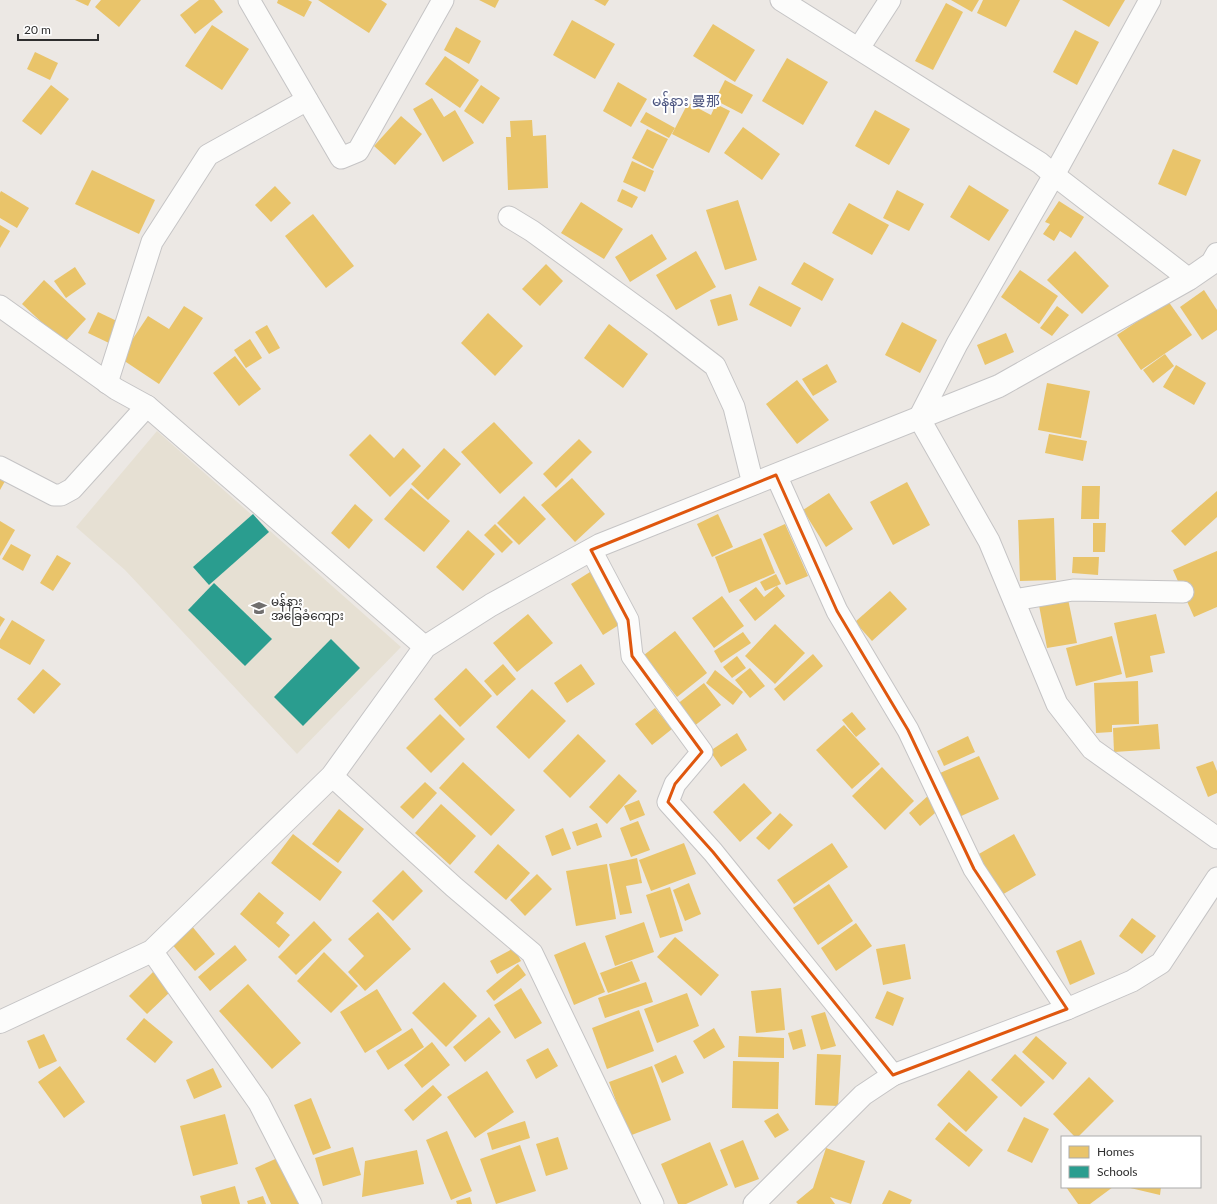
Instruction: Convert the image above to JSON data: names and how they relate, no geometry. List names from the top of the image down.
{
  "districts": ["မန်နား 曼那"],
  "places": {
    "school or university": ["မန်နား အခြေခံကျေား"]
  },
  "legend": ["Homes", "Schools"],
  "scale_bar": "20 m"
}
